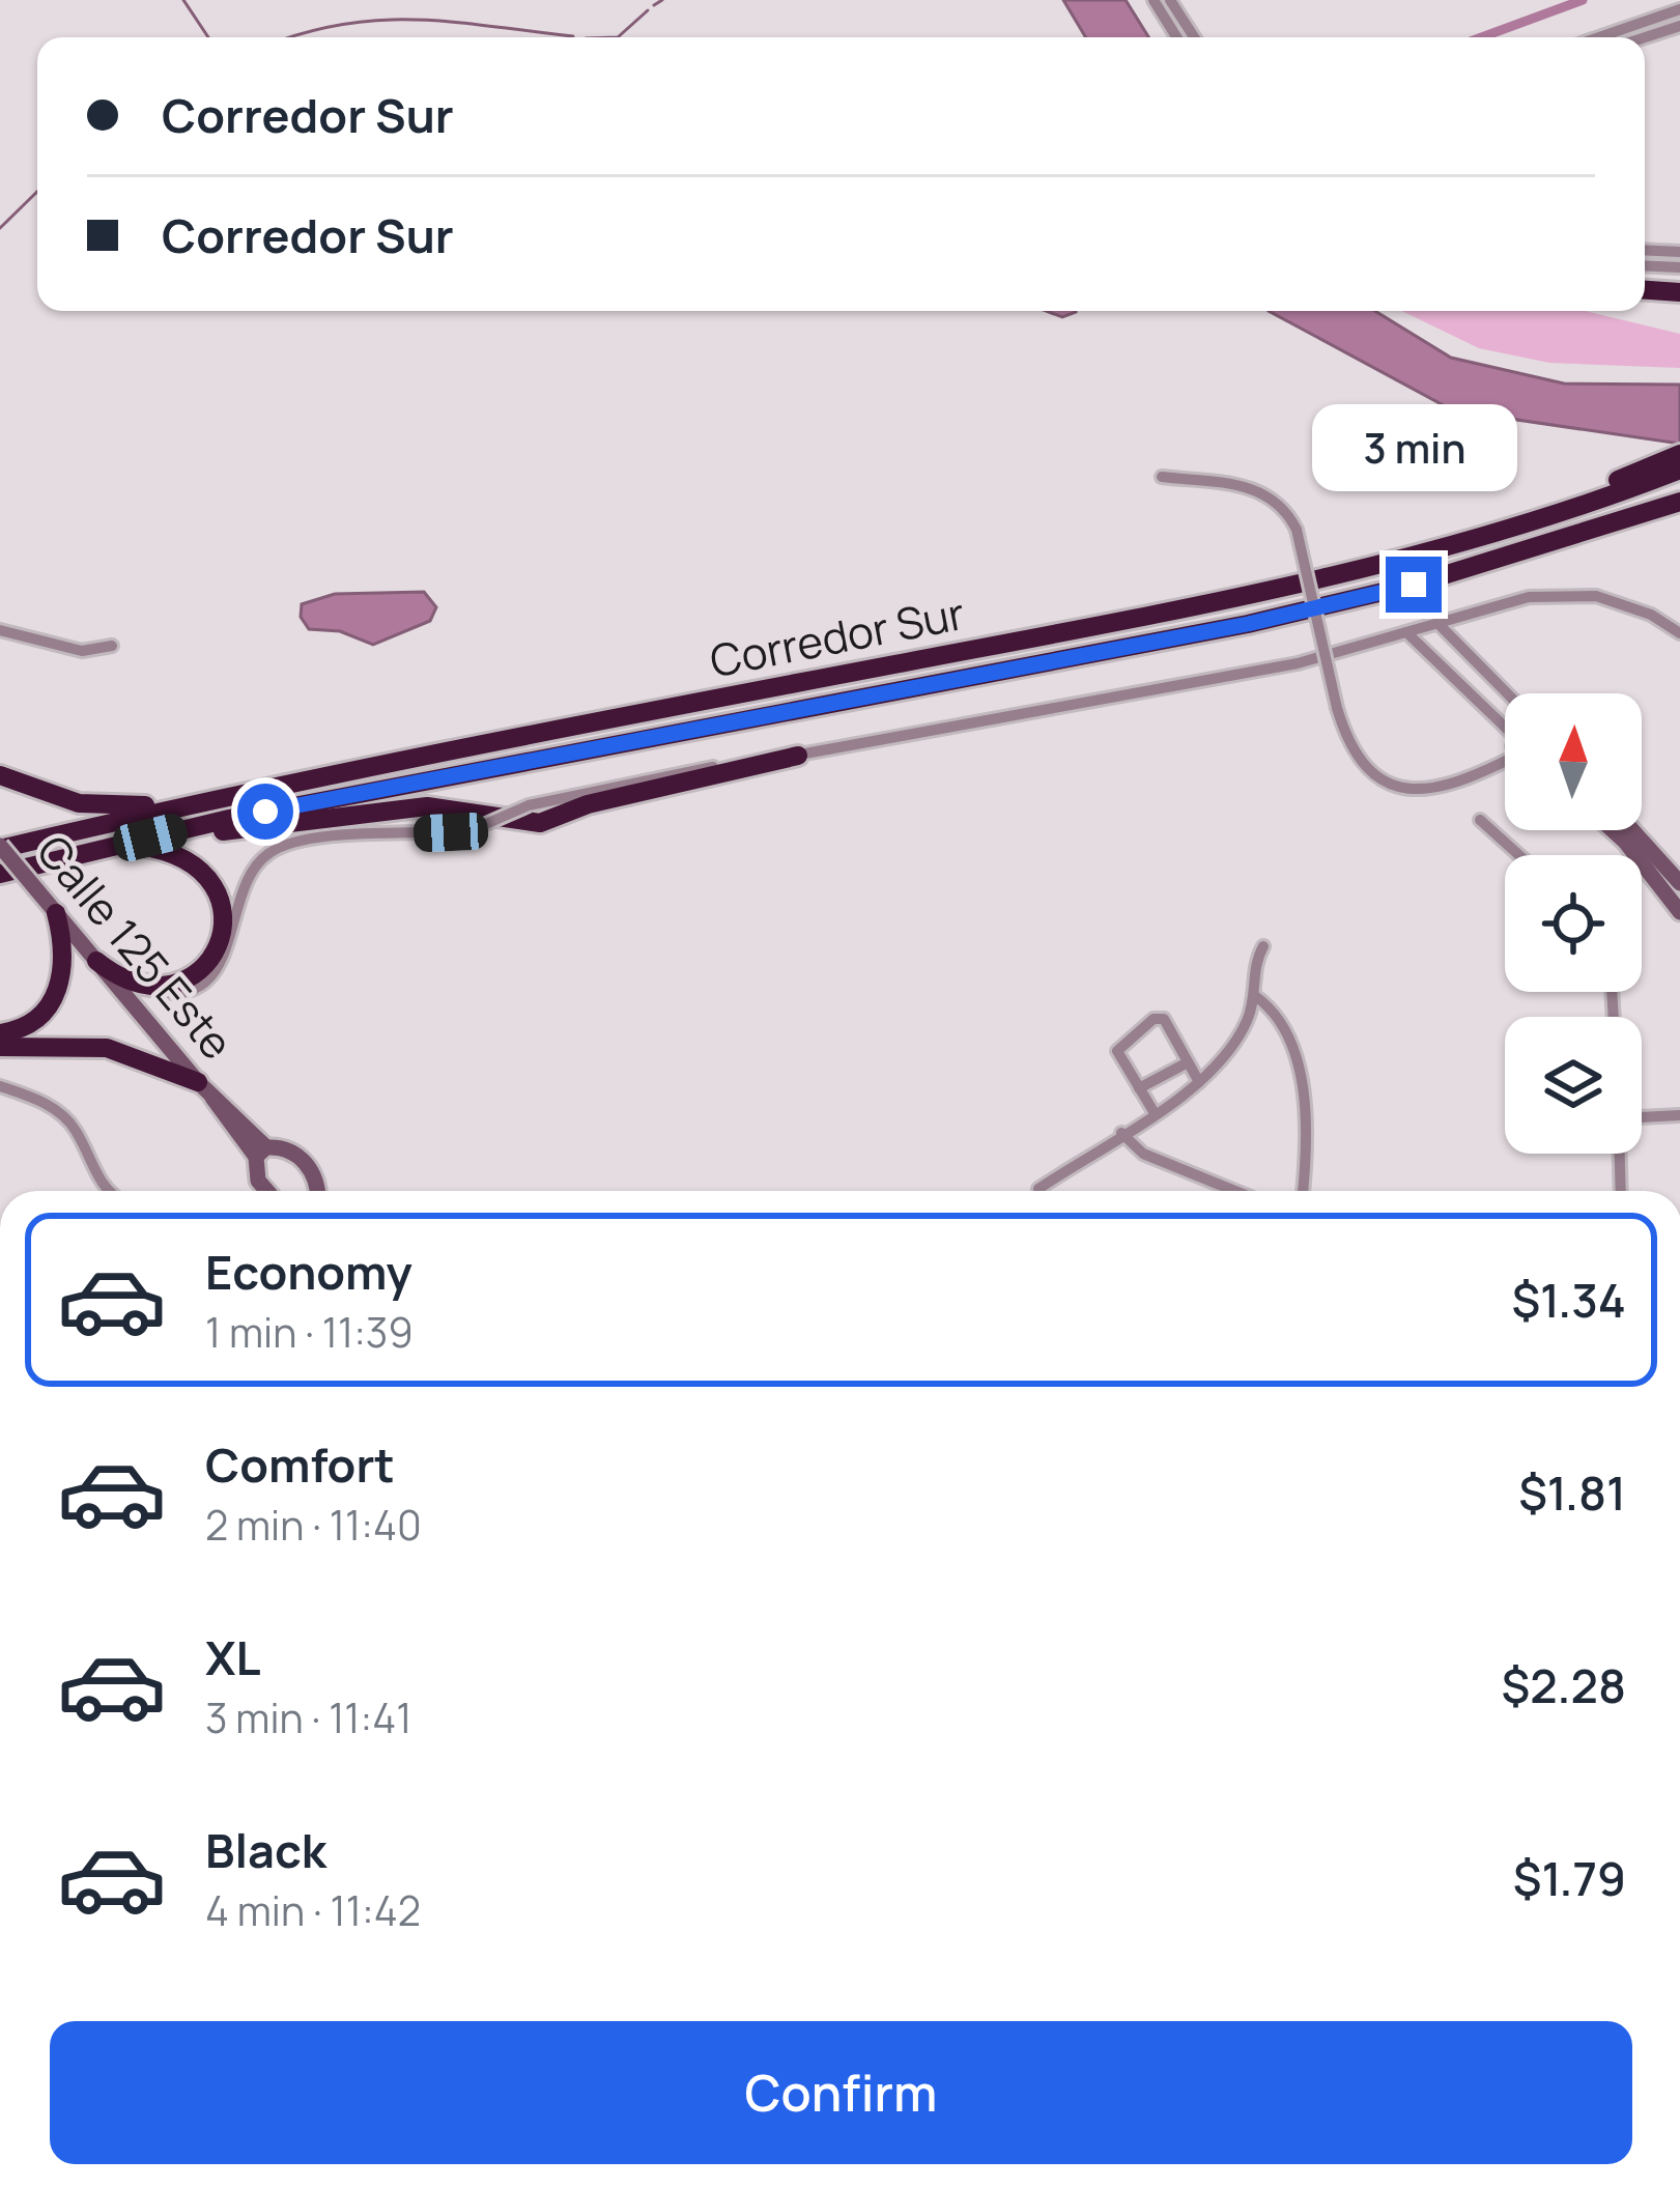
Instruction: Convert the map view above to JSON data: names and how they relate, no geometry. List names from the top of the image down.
{
  "streets": {
    "highway": ["Corredor Sur"],
    "street": ["Calle 125 Este"]
  },
  "crossings": [
    ["Corredor Sur", "Calle 125 Este"]
  ],
  "north": "top",
  "page": {
    "banner": ["Corredor Sur", "Corredor Sur"],
    "bubble": "3 min",
    "list": [
      {
        "name": "Economy",
        "note": "1 min · 11:39",
        "value": "$1.34"
      },
      {
        "name": "Comfort",
        "note": "2 min · 11:40",
        "value": "$1.81"
      },
      {
        "name": "XL",
        "note": "3 min · 11:41",
        "value": "$2.28"
      },
      {
        "name": "Black",
        "note": "4 min · 11:42",
        "value": "$1.79"
      }
    ],
    "buttons": "Confirm"
  }
}
